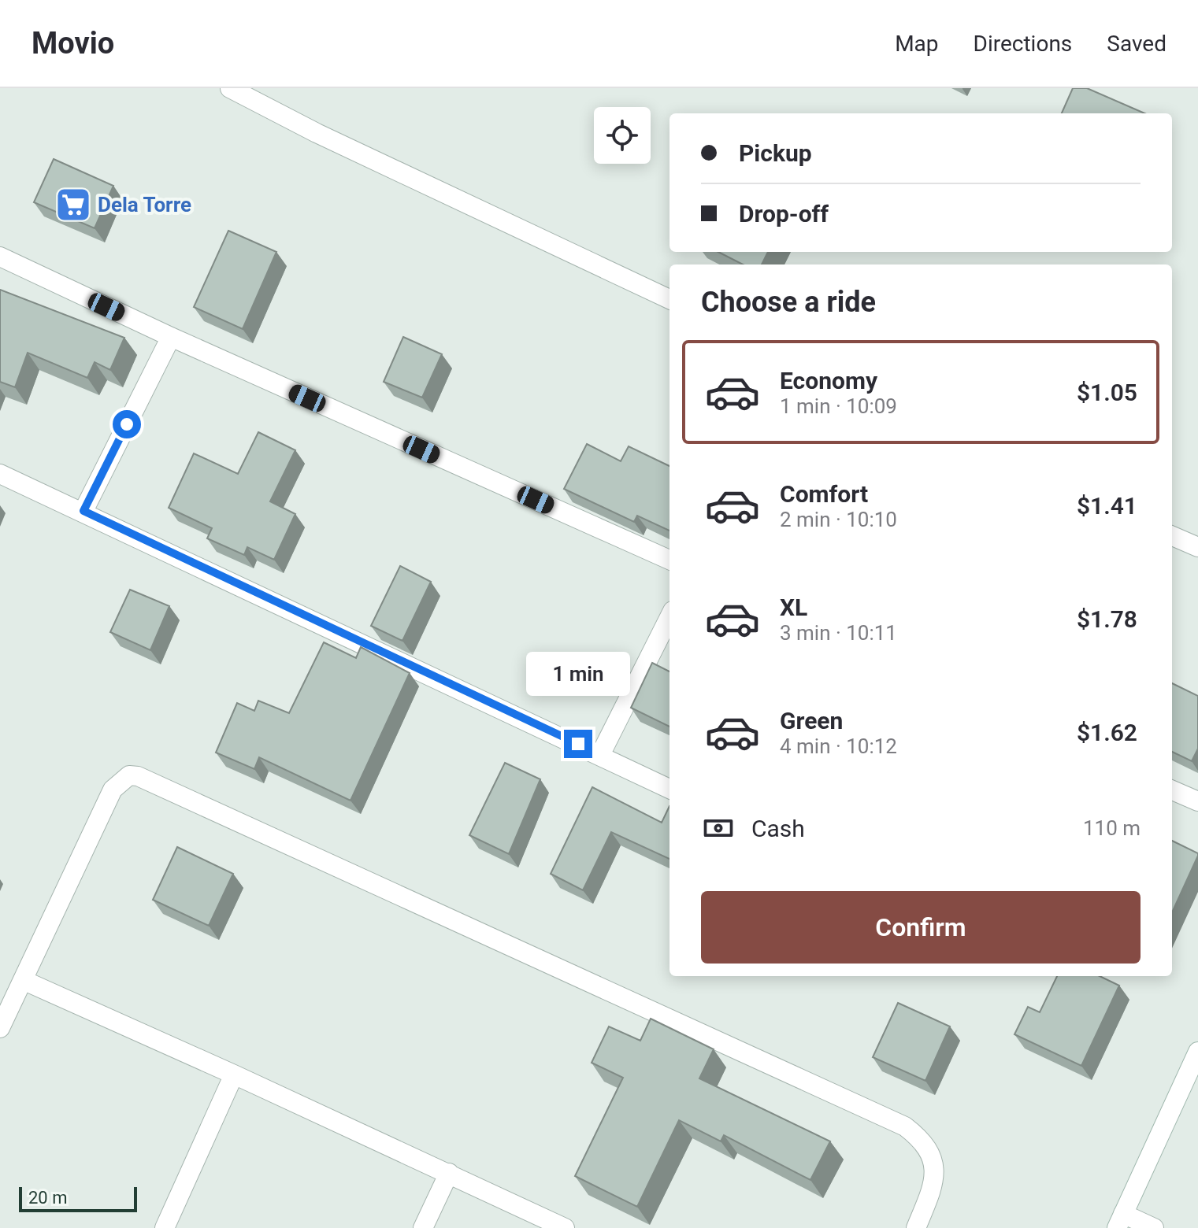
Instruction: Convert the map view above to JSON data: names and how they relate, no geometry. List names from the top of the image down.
{
  "places": {
    "supermarket": ["Dela Torre"]
  },
  "scale_bar": "20 m",
  "page": {
    "header": "Movio",
    "nav": ["Map", "Directions", "Saved"],
    "banner": ["Pickup", "Drop-off"],
    "heading": "Choose a ride",
    "list": [
      {
        "name": "Economy",
        "note": "1 min · 10:09",
        "value": "$1.05"
      },
      {
        "name": "Comfort",
        "note": "2 min · 10:10",
        "value": "$1.41"
      },
      {
        "name": "XL",
        "note": "3 min · 10:11",
        "value": "$1.78"
      },
      {
        "name": "Green",
        "note": "4 min · 10:12",
        "value": "$1.62"
      }
    ],
    "bubble": "1 min",
    "pay": ["Cash", "110 m"],
    "buttons": "Confirm",
    "scale": "20 m"
  }
}
